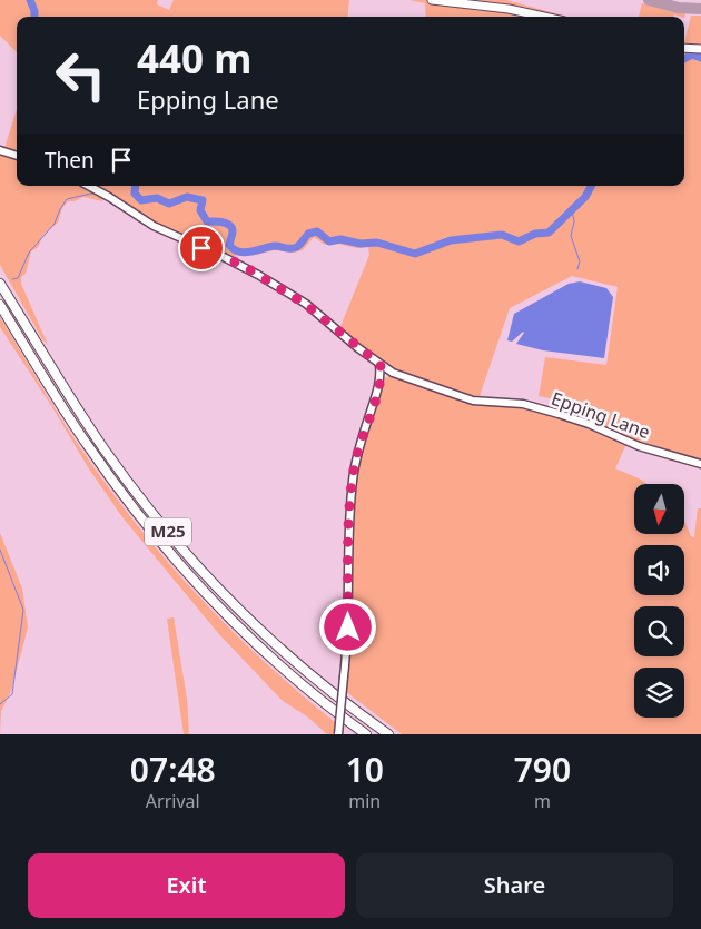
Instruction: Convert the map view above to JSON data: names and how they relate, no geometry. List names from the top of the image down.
{
  "streets": {
    "highway": ["M25"],
    "street": ["Epping Lane"]
  },
  "north": "bottom",
  "page": {
    "turn": ["440 m", "Epping Lane"],
    "then": "Then",
    "eta": [
      "07:48",
      "Arrival",
      "10",
      "min",
      "790",
      "m"
    ],
    "buttons": ["Exit", "Share"]
  }
}
